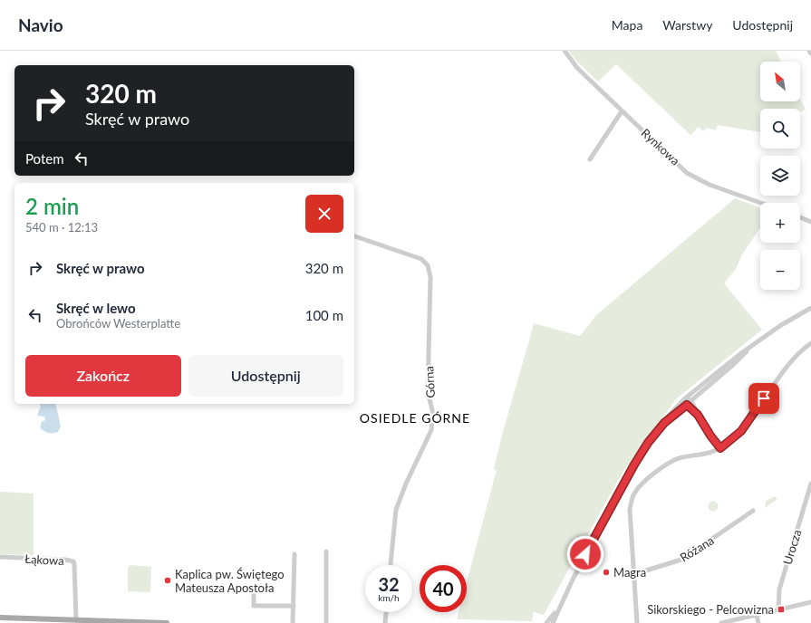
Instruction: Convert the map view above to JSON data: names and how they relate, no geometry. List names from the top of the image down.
{
  "streets": {
    "street": [
      "Rynkowa",
      "Górna",
      "Urocza",
      "Różana",
      "Łąkowa"
    ]
  },
  "districts": ["OSIEDLE GÓRNE"],
  "places": {
    "other": ["Magra", "Kaplica pw. Świętego Mateusza Apostoła"],
    "transit": ["Sikorskiego - Pelcowizna"]
  },
  "north": "top left",
  "page": {
    "header": "Navio",
    "nav": ["Mapa", "Warstwy", "Udostępnij"],
    "map_buttons": ["+", "−"],
    "turn": ["320 m", "Skręć w prawo"],
    "then": "Potem",
    "heading": ["2 min", "540 m · 12:13"],
    "list": [
      {
        "name": "Skręć w prawo",
        "value": "320 m"
      },
      {
        "name": "Skręć w lewo",
        "note": "Obrońców Westerplatte",
        "value": "100 m"
      }
    ],
    "buttons": ["Zakończ", "Udostępnij"],
    "speed": "32 km/h",
    "limit": "40"
  }
}
